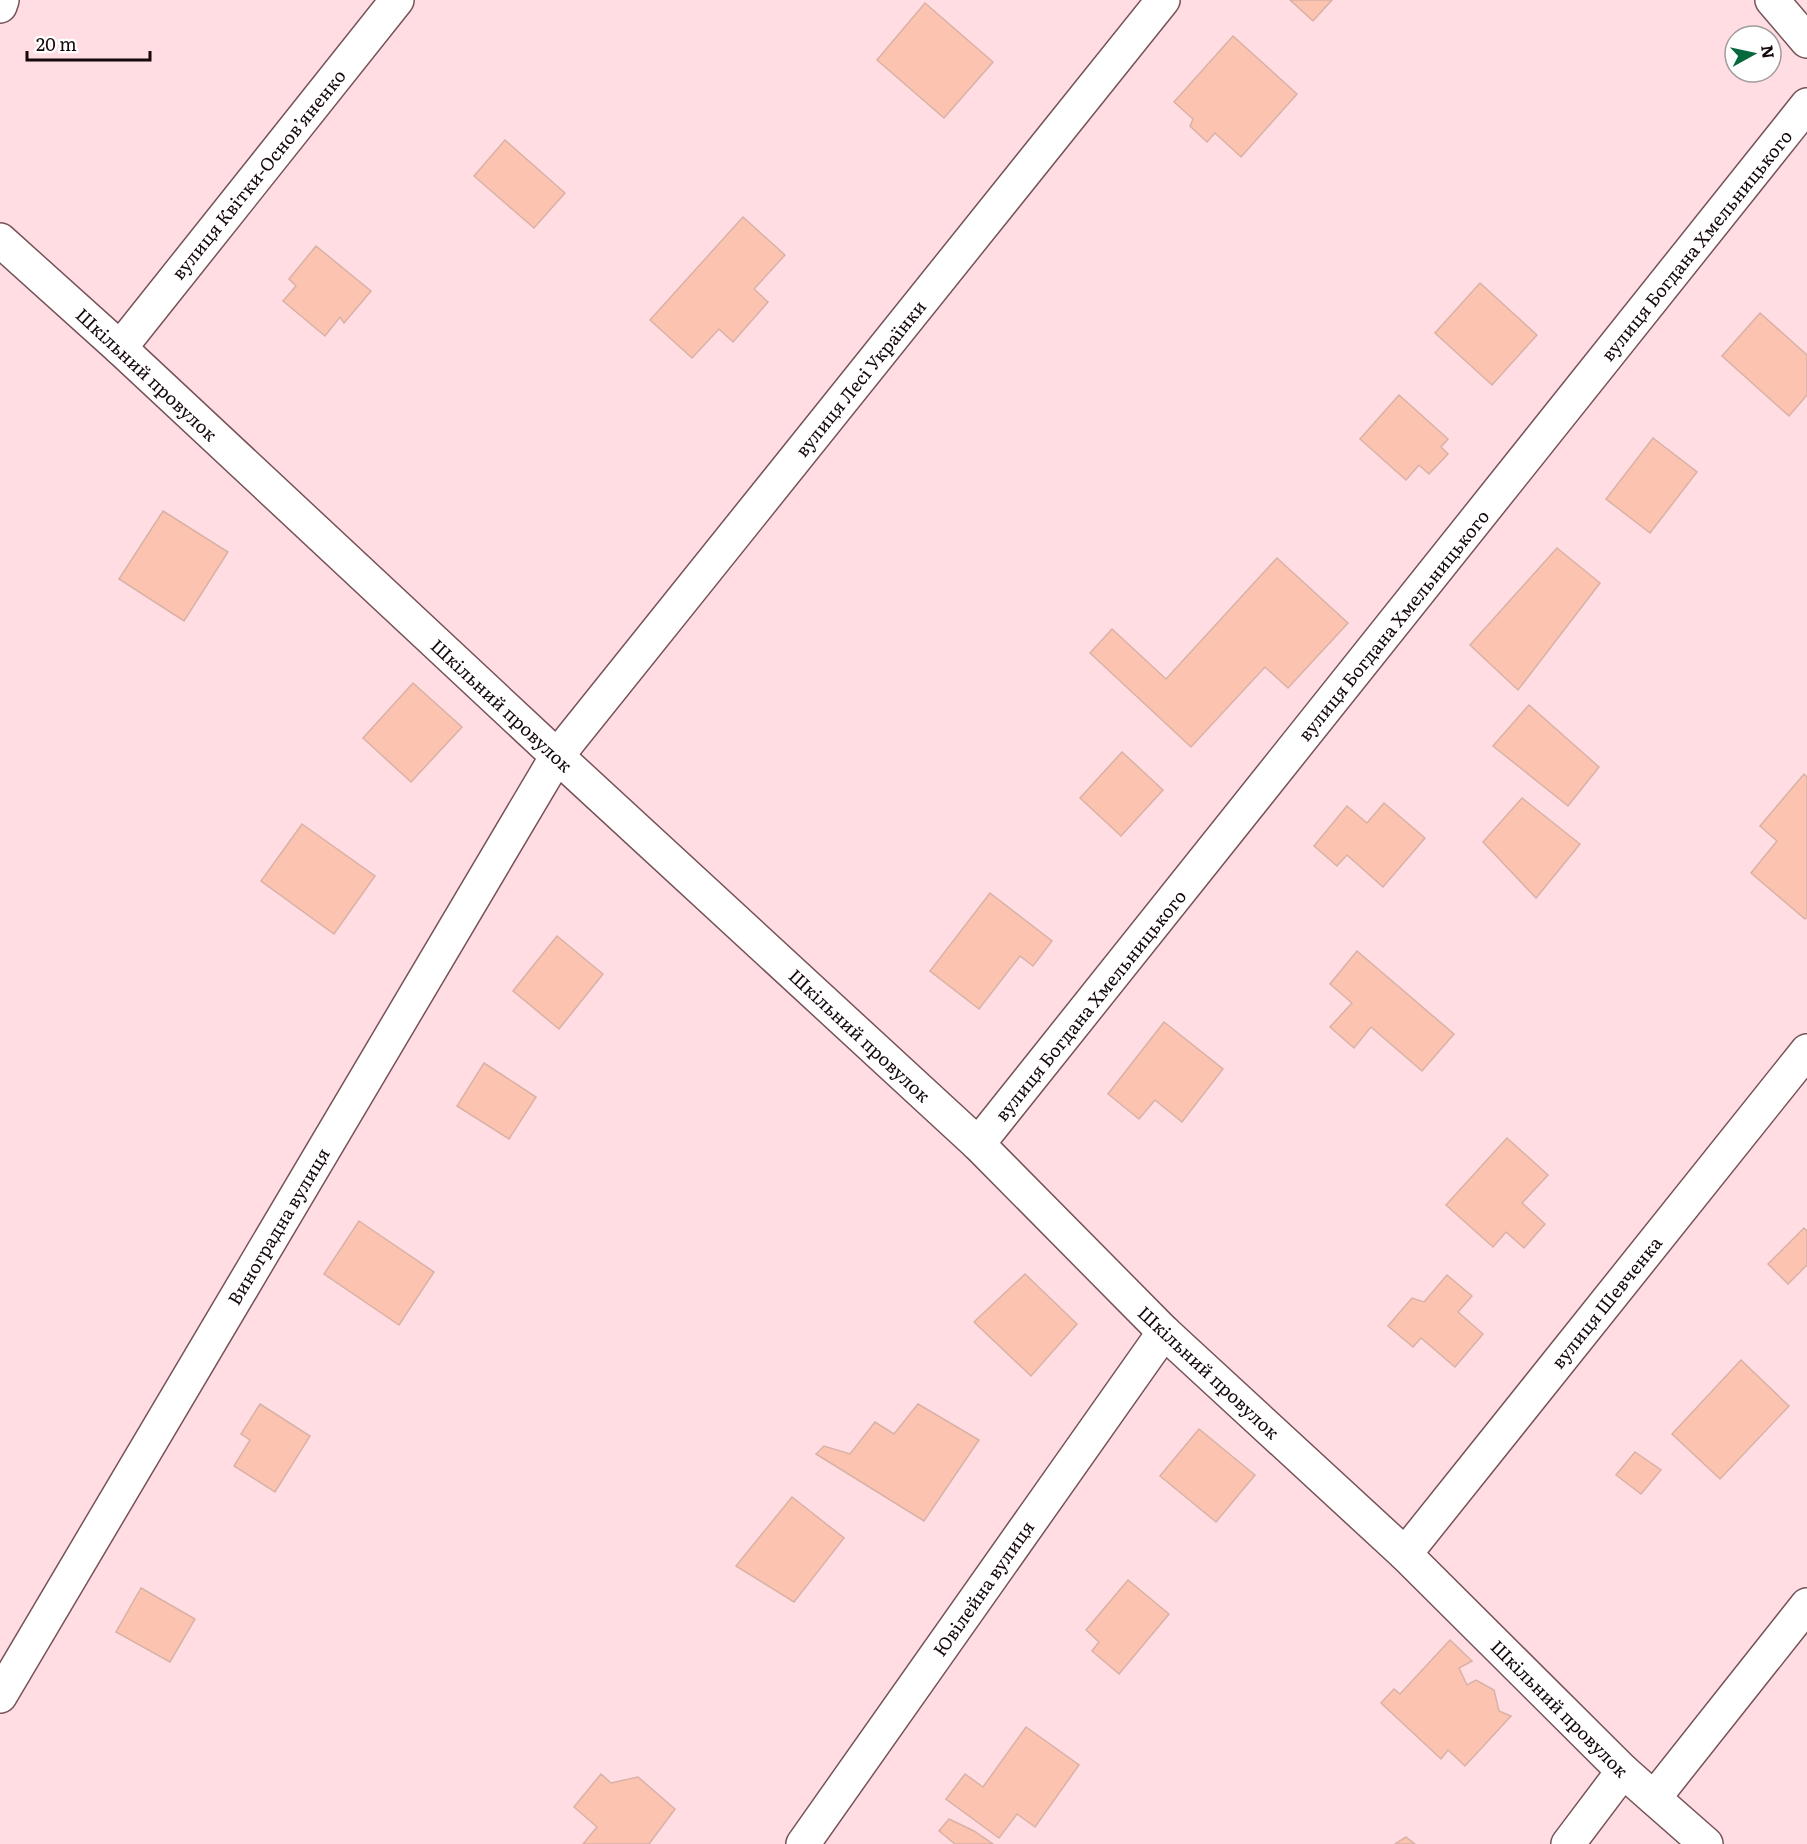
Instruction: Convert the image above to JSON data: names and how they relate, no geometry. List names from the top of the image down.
{
  "streets": {
    "street": [
      "вулиця Квітки-Основʼяненко",
      "вулиця Богдана Хмельницького",
      "Шкільний провулок",
      "вулиця Лесі Українки",
      "Виноградна вулиця",
      "вулиця Шевченка",
      "Ювілейна вулиця"
    ]
  },
  "crossings": [
    ["вулиця Квітки-Основʼяненко", "Шкільний провулок"],
    ["вулиця Богдана Хмельницького", "Шкільний провулок"],
    ["Шкільний провулок", "вулиця Лесі Українки"],
    ["Шкільний провулок", "Виноградна вулиця"],
    ["Шкільний провулок", "вулиця Шевченка"],
    ["Шкільний провулок", "Ювілейна вулиця"],
    ["вулиця Лесі Українки", "Виноградна вулиця"]
  ],
  "scale_bar": "20 m",
  "north": "right"
}
